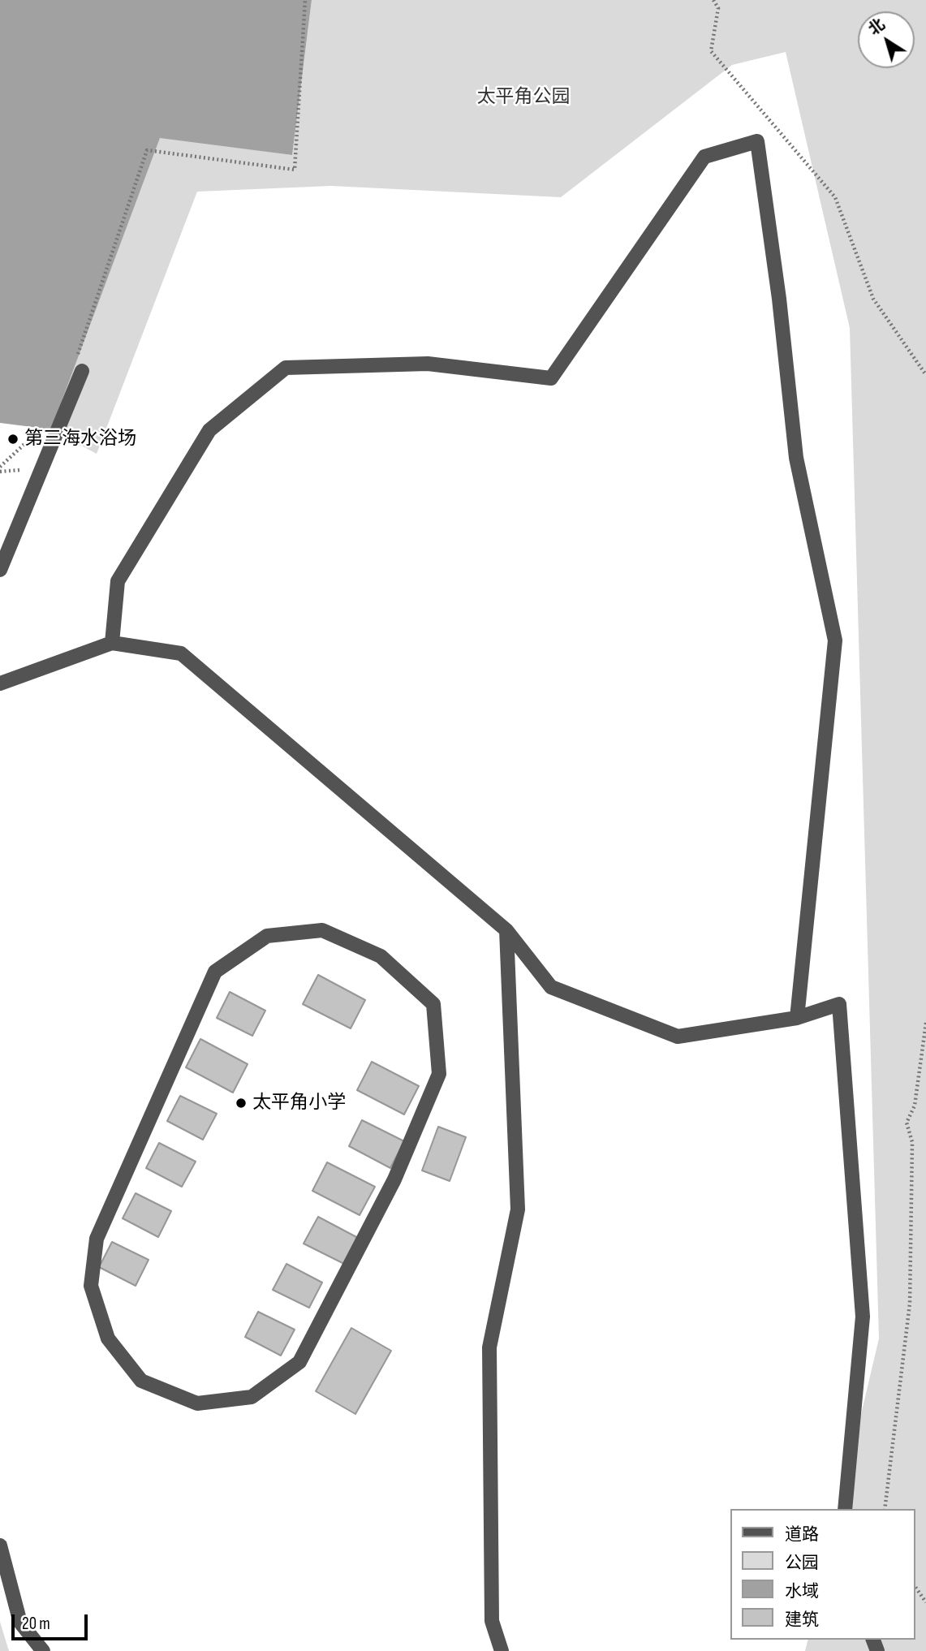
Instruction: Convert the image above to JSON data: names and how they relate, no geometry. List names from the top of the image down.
{
  "parks": ["太平角公园"],
  "places": ["第三海水浴场", "太平角小学"],
  "legend": [
    "道路",
    "公园",
    "水域",
    "建筑"
  ],
  "scale_bar": "20 m",
  "north": "top left"
}
